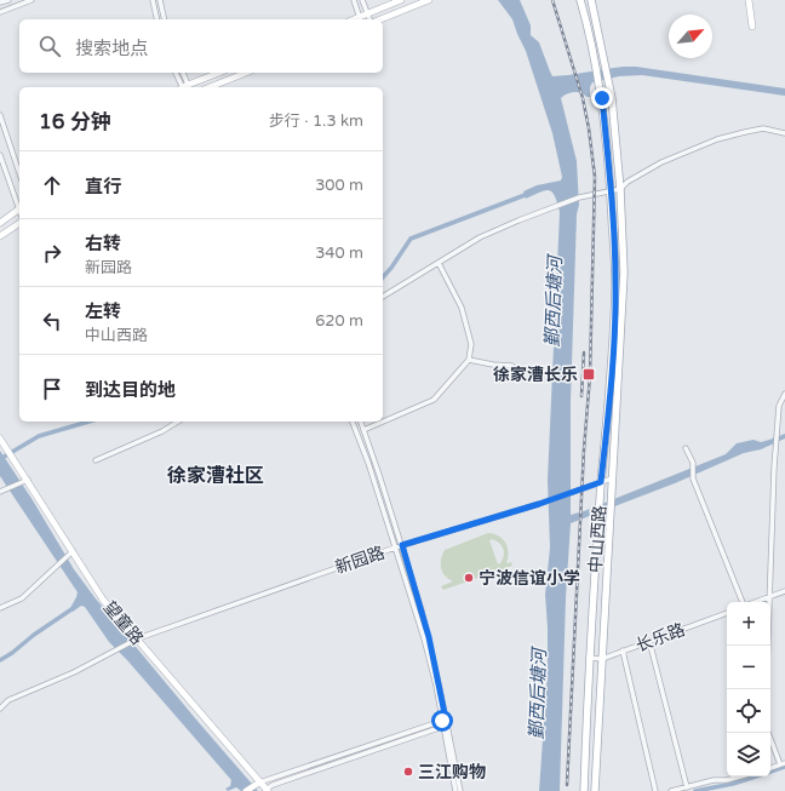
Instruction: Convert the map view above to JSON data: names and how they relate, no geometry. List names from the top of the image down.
{
  "streets": {
    "main road": ["中山西路", "望童路"],
    "street": ["新园路", "长乐路"]
  },
  "crossings": [
    ["中山西路", "新园路"],
    ["中山西路", "长乐路"],
    ["新园路", "望童路"]
  ],
  "districts": ["徐家漕社区"],
  "water": ["鄞西后塘河"],
  "places": {
    "transit": ["徐家漕长乐"],
    "other": ["宁波信谊小学", "三江购物"]
  },
  "north": "top right",
  "page": {
    "search": "搜索地点",
    "heading": ["16 分钟", "步行 · 1.3 km"],
    "list": [
      ["直行", "300 m"],
      ["右转", "新园路", "340 m"],
      ["左转", "中山西路", "620 m"],
      "到达目的地"
    ],
    "map_buttons": ["+", "−"]
  }
}
